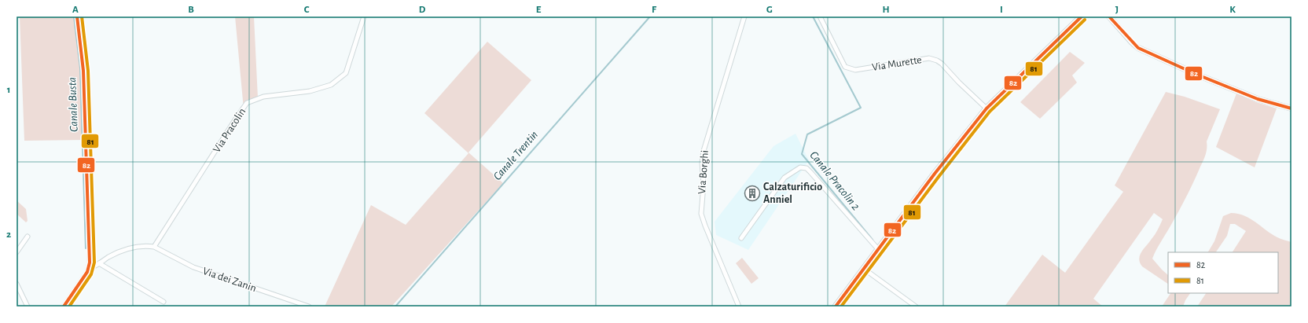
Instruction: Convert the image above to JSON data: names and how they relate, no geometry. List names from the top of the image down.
{
  "streets": {
    "street": [
      "Via Murette",
      "Via Pracolin",
      "Via Borghi",
      "Via dei Zanin"
    ]
  },
  "crossings": [
    ["Via Pracolin", "Via dei Zanin"]
  ],
  "water": ["Canale Busta", "Canale Trentin", "Canale Pracolin 2"],
  "places": {
    "building": ["Calzaturificio Anniel"]
  },
  "lines": ["transit line 82", "transit line 81"],
  "legend": ["82", "81"],
  "grid": {
    "columns": [
      "A",
      "B",
      "C",
      "D",
      "E",
      "F",
      "G",
      "H",
      "I",
      "J",
      "K"
    ],
    "rows": ["1", "2"]
  }
}
